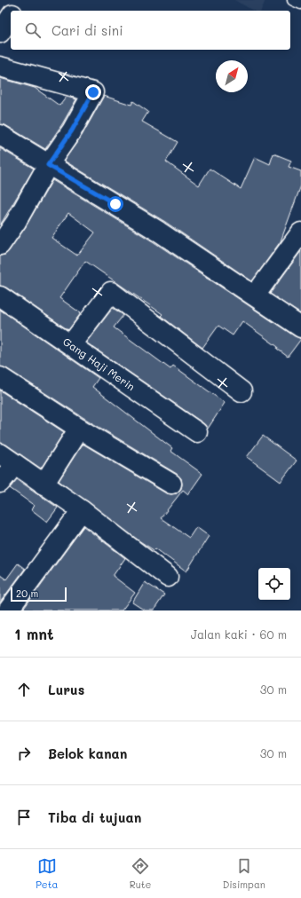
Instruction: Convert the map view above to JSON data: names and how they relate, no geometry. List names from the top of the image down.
{
  "streets": {
    "street": ["Gang Haji Merin"]
  },
  "scale_bar": "20 m",
  "north": "top right",
  "page": {
    "search": "Cari di sini",
    "scale": "20 m",
    "heading": ["1 mnt", "Jalan kaki · 60 m"],
    "list": [
      ["Lurus", "30 m"],
      ["Belok kanan", "30 m"],
      "Tiba di tujuan"
    ],
    "nav": ["Peta", "Rute", "Disimpan"]
  }
}
